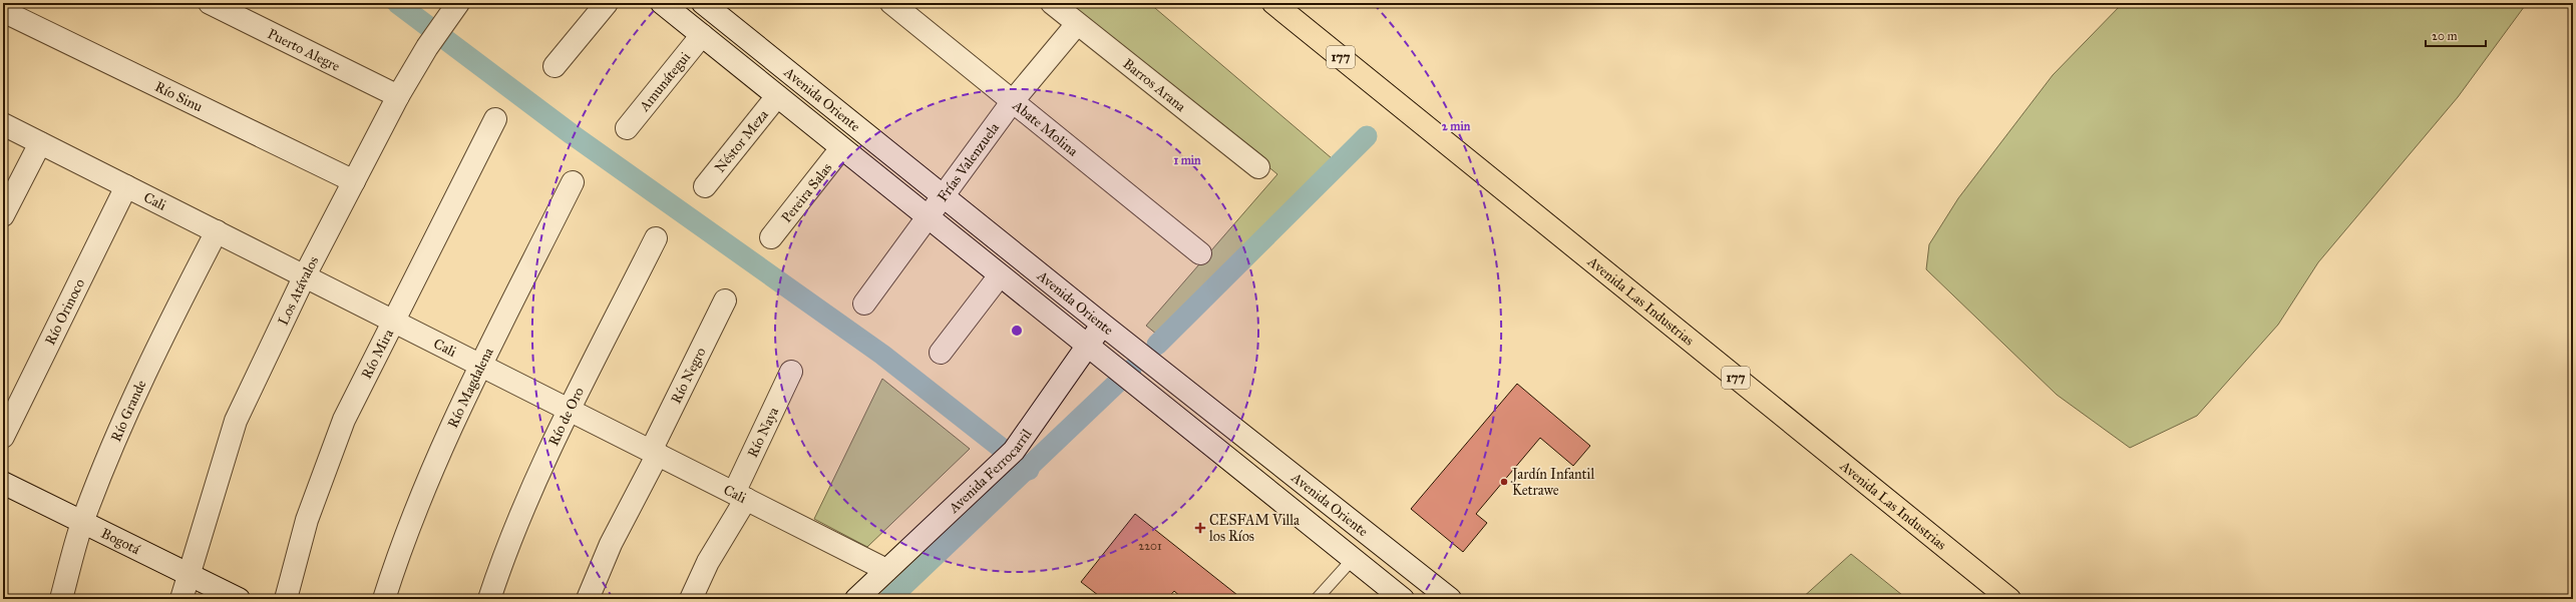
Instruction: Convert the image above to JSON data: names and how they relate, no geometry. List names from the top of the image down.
{
  "streets": {
    "main road": ["177", "Avenida Las Industrias"],
    "street": [
      "Puerto Alegre",
      "Amunátegui",
      "Barros Arana",
      "Río Sinu",
      "Avenida Oriente",
      "Abate Molina",
      "Néstor Meza",
      "Frías Valenzuela",
      "Pereira Salas",
      "Cali",
      "Los Atávalos",
      "Río Orinoco",
      "Río Mira",
      "Río Negro",
      "Río Magdalena",
      "Río Grande",
      "Río de Oro",
      "Río Naya",
      "Avenida Ferrocarril",
      "Bogotá"
    ]
  },
  "crossings": [
    ["Puerto Alegre", "Los Atávalos"],
    ["Amunátegui", "Avenida Oriente"],
    ["Barros Arana", "Frías Valenzuela"],
    ["Río Sinu", "Los Atávalos"],
    ["Avenida Oriente", "Néstor Meza"],
    ["Avenida Oriente", "Frías Valenzuela"],
    ["Avenida Oriente", "Pereira Salas"],
    ["Avenida Oriente", "Avenida Ferrocarril"],
    ["Abate Molina", "Frías Valenzuela"],
    ["Cali", "Los Atávalos"],
    ["Cali", "Río Orinoco"],
    ["Cali", "Río Mira"],
    ["Cali", "Río Negro"],
    ["Cali", "Río Magdalena"],
    ["Cali", "Río Grande"],
    ["Cali", "Río de Oro"],
    ["Cali", "Río Naya"],
    ["Cali", "Avenida Ferrocarril"],
    ["Los Atávalos", "Bogotá"],
    ["Río Grande", "Bogotá"]
  ],
  "places": {
    "other": ["Jardín Infantil Ketrawe"],
    "health": ["CESFAM Villa los Ríos"]
  },
  "house_numbers": ["2201"],
  "scale_bar": "20 m",
  "rings": ["2 min", "1 min"]
}
